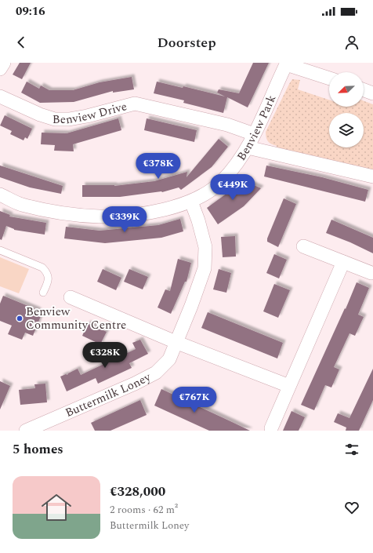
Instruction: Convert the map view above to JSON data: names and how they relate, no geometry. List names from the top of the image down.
{
  "streets": {
    "street": ["Benview Drive", "Benview Park", "Buttermilk Loney"]
  },
  "crossings": [
    ["Benview Drive", "Benview Park"],
    ["Benview Park", "Buttermilk Loney"]
  ],
  "places": ["Benview Community Centre"],
  "north": "bottom left",
  "page": {
    "status": "09:16",
    "header": "Doorstep",
    "price": [
      "€378K",
      "€449K",
      "€339K",
      "€328K",
      "€767K"
    ],
    "heading": "5 homes",
    "list": [
      {
        "name": "€328,000",
        "note": "2 rooms · 62 m² · Buttermilk Loney"
      }
    ]
  }
}
